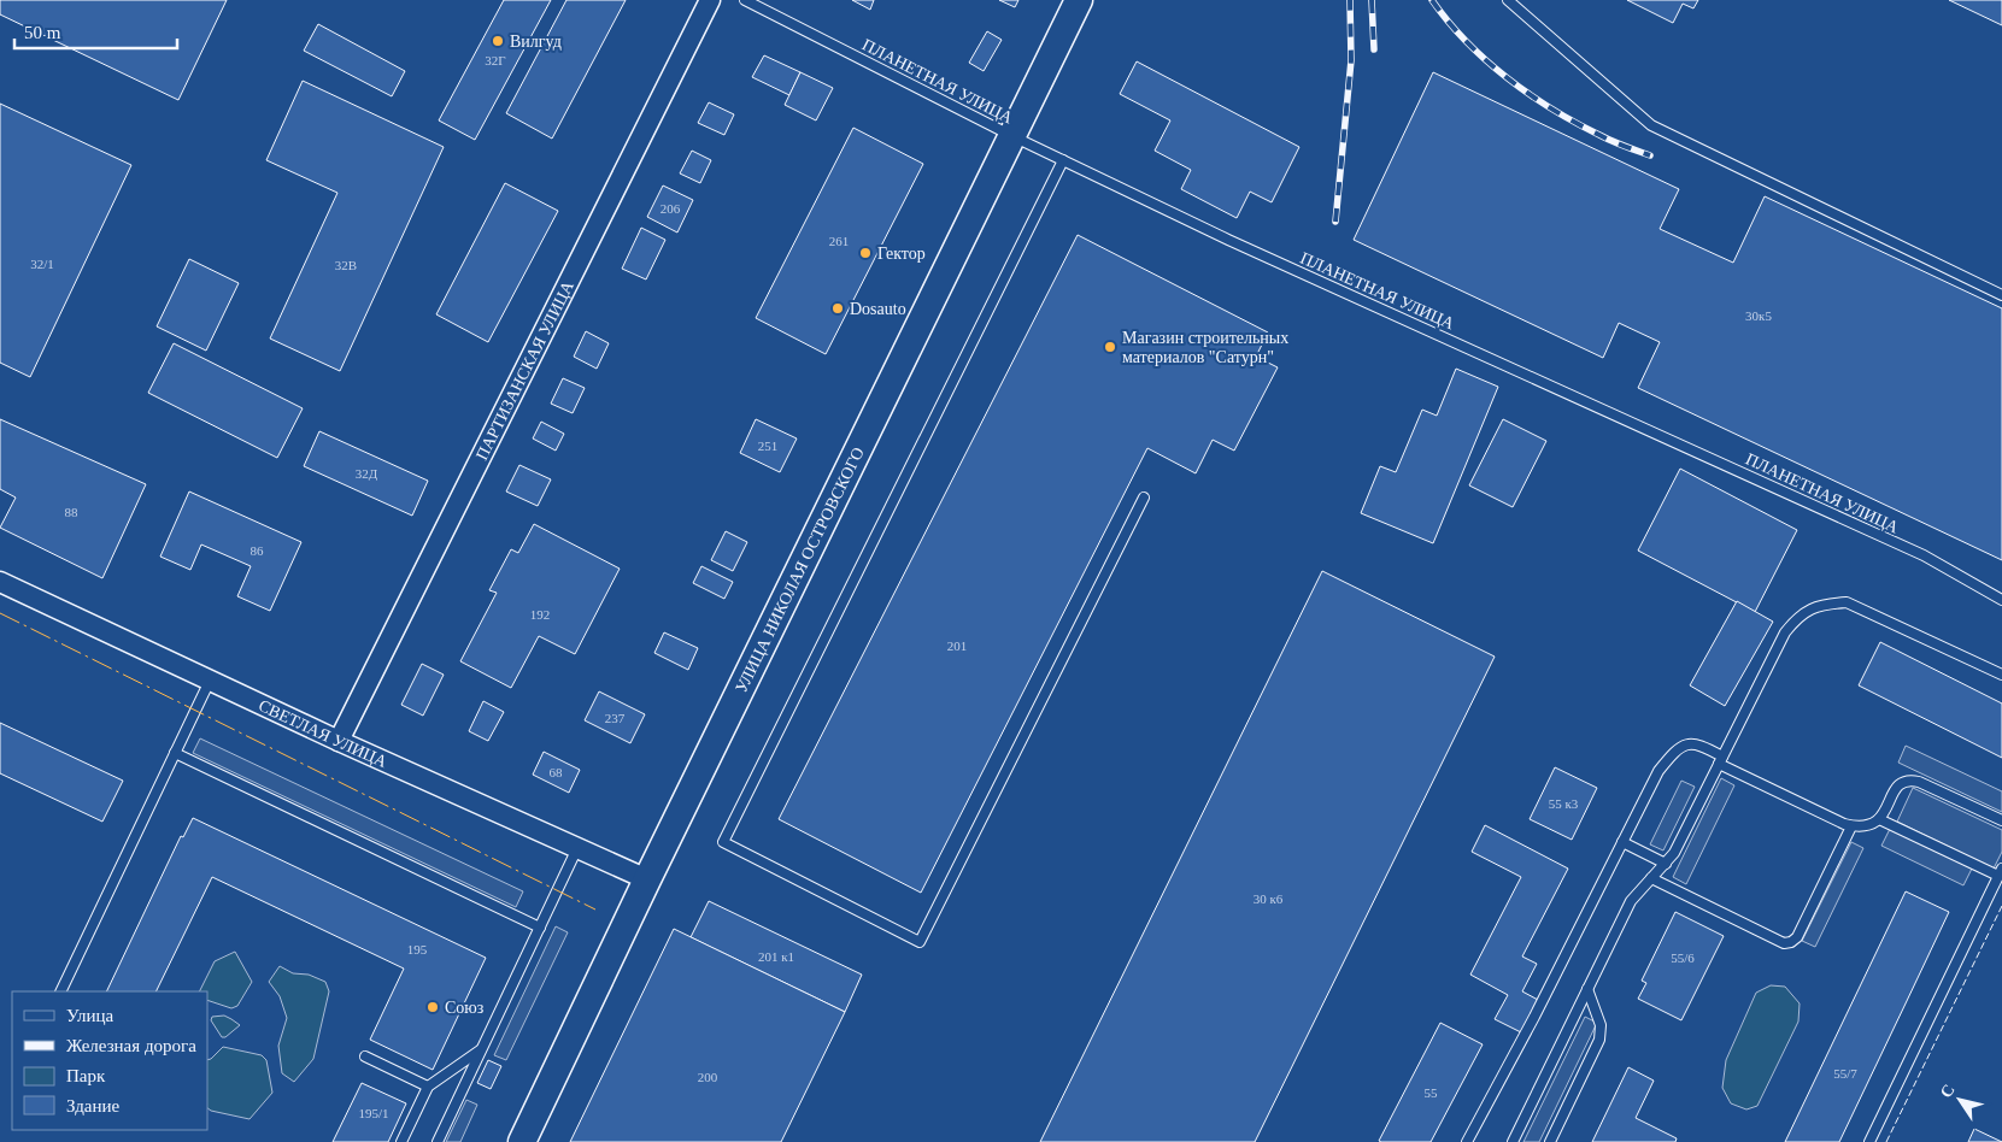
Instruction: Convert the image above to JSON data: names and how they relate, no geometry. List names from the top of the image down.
{
  "streets": {
    "street": ["ПАРТИЗАНСКАЯ УЛИЦА", "УЛИЦА НИКОЛАЯ ОСТРОВСКОГО", "СВЕТЛАЯ УЛИЦА"],
    "lane": ["ПЛАНЕТНАЯ УЛИЦА"]
  },
  "crossings": [
    ["ПЛАНЕТНАЯ УЛИЦА", "УЛИЦА НИКОЛАЯ ОСТРОВСКОГО"],
    ["ПАРТИЗАНСКАЯ УЛИЦА", "СВЕТЛАЯ УЛИЦА"],
    ["УЛИЦА НИКОЛАЯ ОСТРОВСКОГО", "СВЕТЛАЯ УЛИЦА"]
  ],
  "places": [
    "Вилгуд",
    "Гектор",
    "Dosauto",
    "Магазин строительных материалов \"Сатурн\"",
    "Союз"
  ],
  "house_numbers": [
    "32Г",
    "206",
    "261",
    "32/1",
    "32В",
    "30к5",
    "251",
    "32Д",
    "88",
    "86",
    "192",
    "201",
    "237",
    "68",
    "55 к3",
    "30 к6",
    "195",
    "201 к1",
    "55/6",
    "55/7",
    "200",
    "55",
    "195/1"
  ],
  "legend": [
    "Улица",
    "Железная дорога",
    "Парк",
    "Здание"
  ],
  "scale_bar": "50 m",
  "north": "top left"
}
